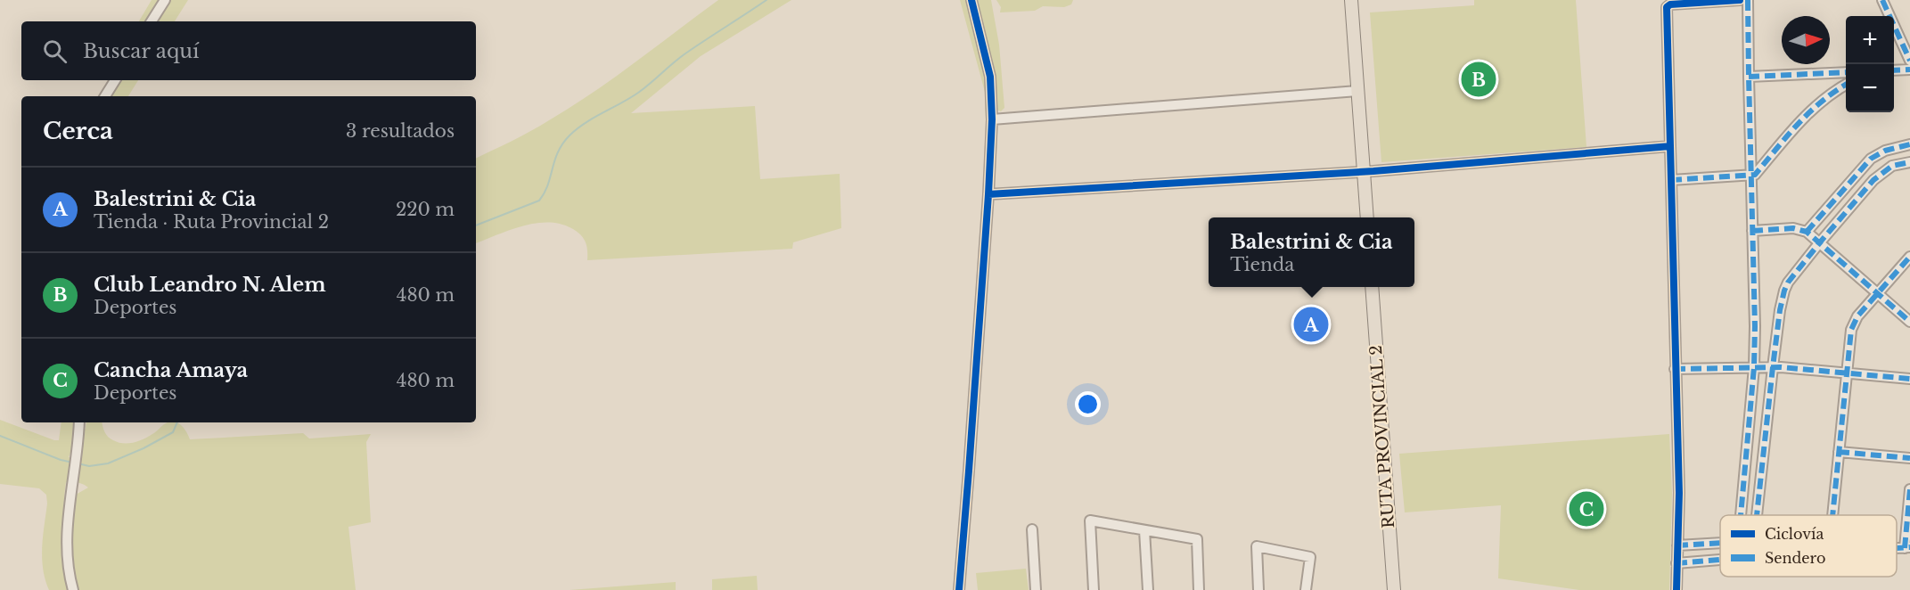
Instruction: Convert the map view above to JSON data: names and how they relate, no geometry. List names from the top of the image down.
{
  "streets": {
    "main road": ["RUTA PROVINCIAL 2"]
  },
  "legend": ["Ciclovía", "Sendero"],
  "north": "right",
  "page": {
    "map_buttons": ["+", "−"],
    "search": "Buscar aquí",
    "pins": ["B", "A", "C"],
    "heading": ["Cerca", "3 resultados"],
    "list": [
      {
        "mark": "A",
        "name": "Balestrini & Cia",
        "note": "Tienda · Ruta Provincial 2",
        "value": "220 m"
      },
      {
        "mark": "B",
        "name": "Club Leandro N. Alem",
        "note": "Deportes",
        "value": "480 m"
      },
      {
        "mark": "C",
        "name": "Cancha Amaya",
        "note": "Deportes",
        "value": "480 m"
      }
    ],
    "popup": ["Balestrini & Cia", "Tienda"]
  }
}
